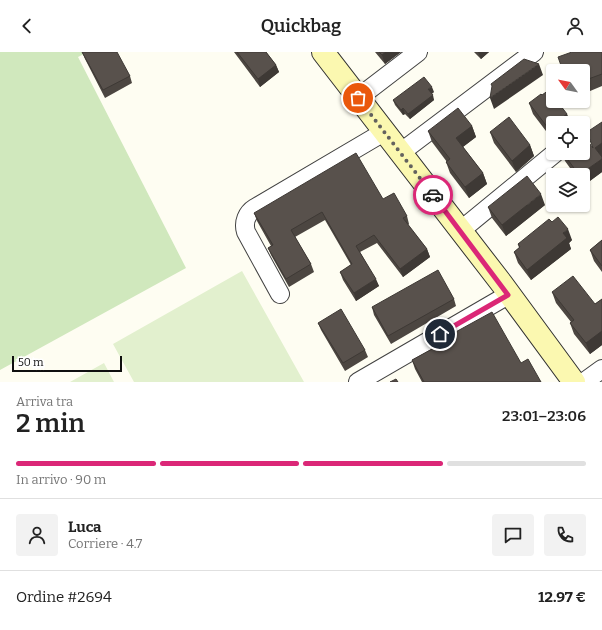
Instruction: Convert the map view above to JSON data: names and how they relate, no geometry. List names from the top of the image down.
{
  "scale_bar": "50 m",
  "north": "top left",
  "page": {
    "header": "Quickbag",
    "scale": "50 m",
    "heading": ["2 min", "Arriva tra", "23:01–23:06"],
    "panel": [
      "Luca",
      "Corriere · 4.7",
      "Ordine #2694",
      "12.97 €"
    ],
    "bar": "In arrivo · 90 m"
  }
}
